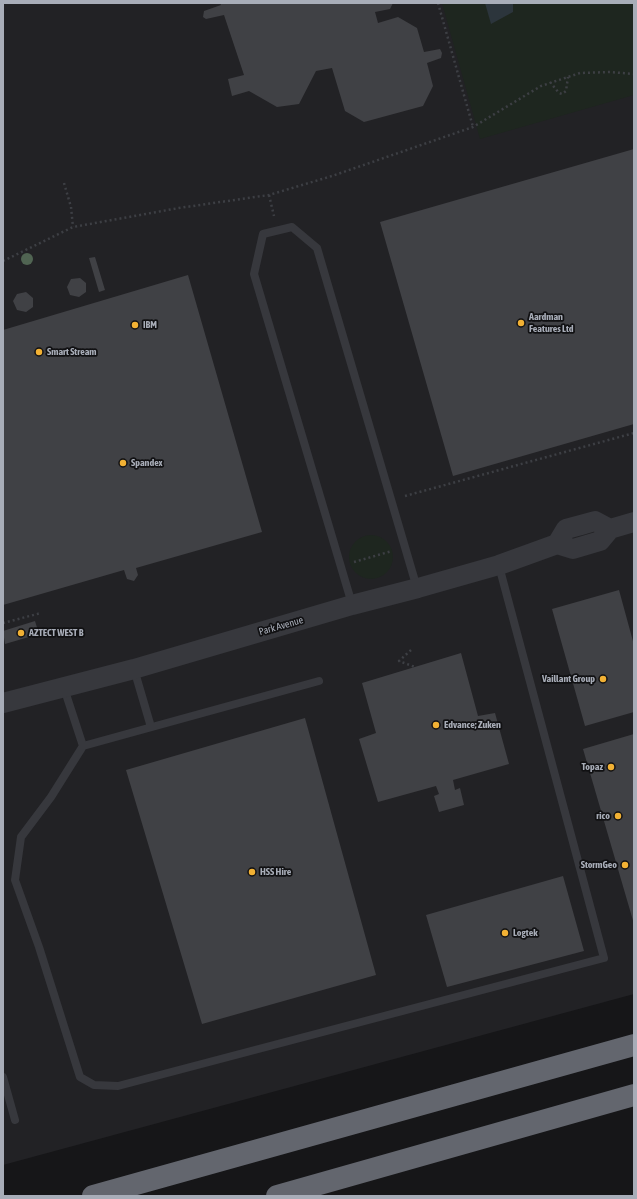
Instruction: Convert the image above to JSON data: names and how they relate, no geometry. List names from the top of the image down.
{
  "streets": {
    "street": ["Park Avenue"]
  },
  "places": [
    "Aardman Features Ltd",
    "IBM",
    "Smart Stream",
    "Spandex",
    "AZTECT WEST B",
    "Vaillant Group",
    "Edvance; Zuken",
    "Topaz",
    "rico",
    "StormGeo",
    "HSS Hire",
    "Logtek"
  ]
}
